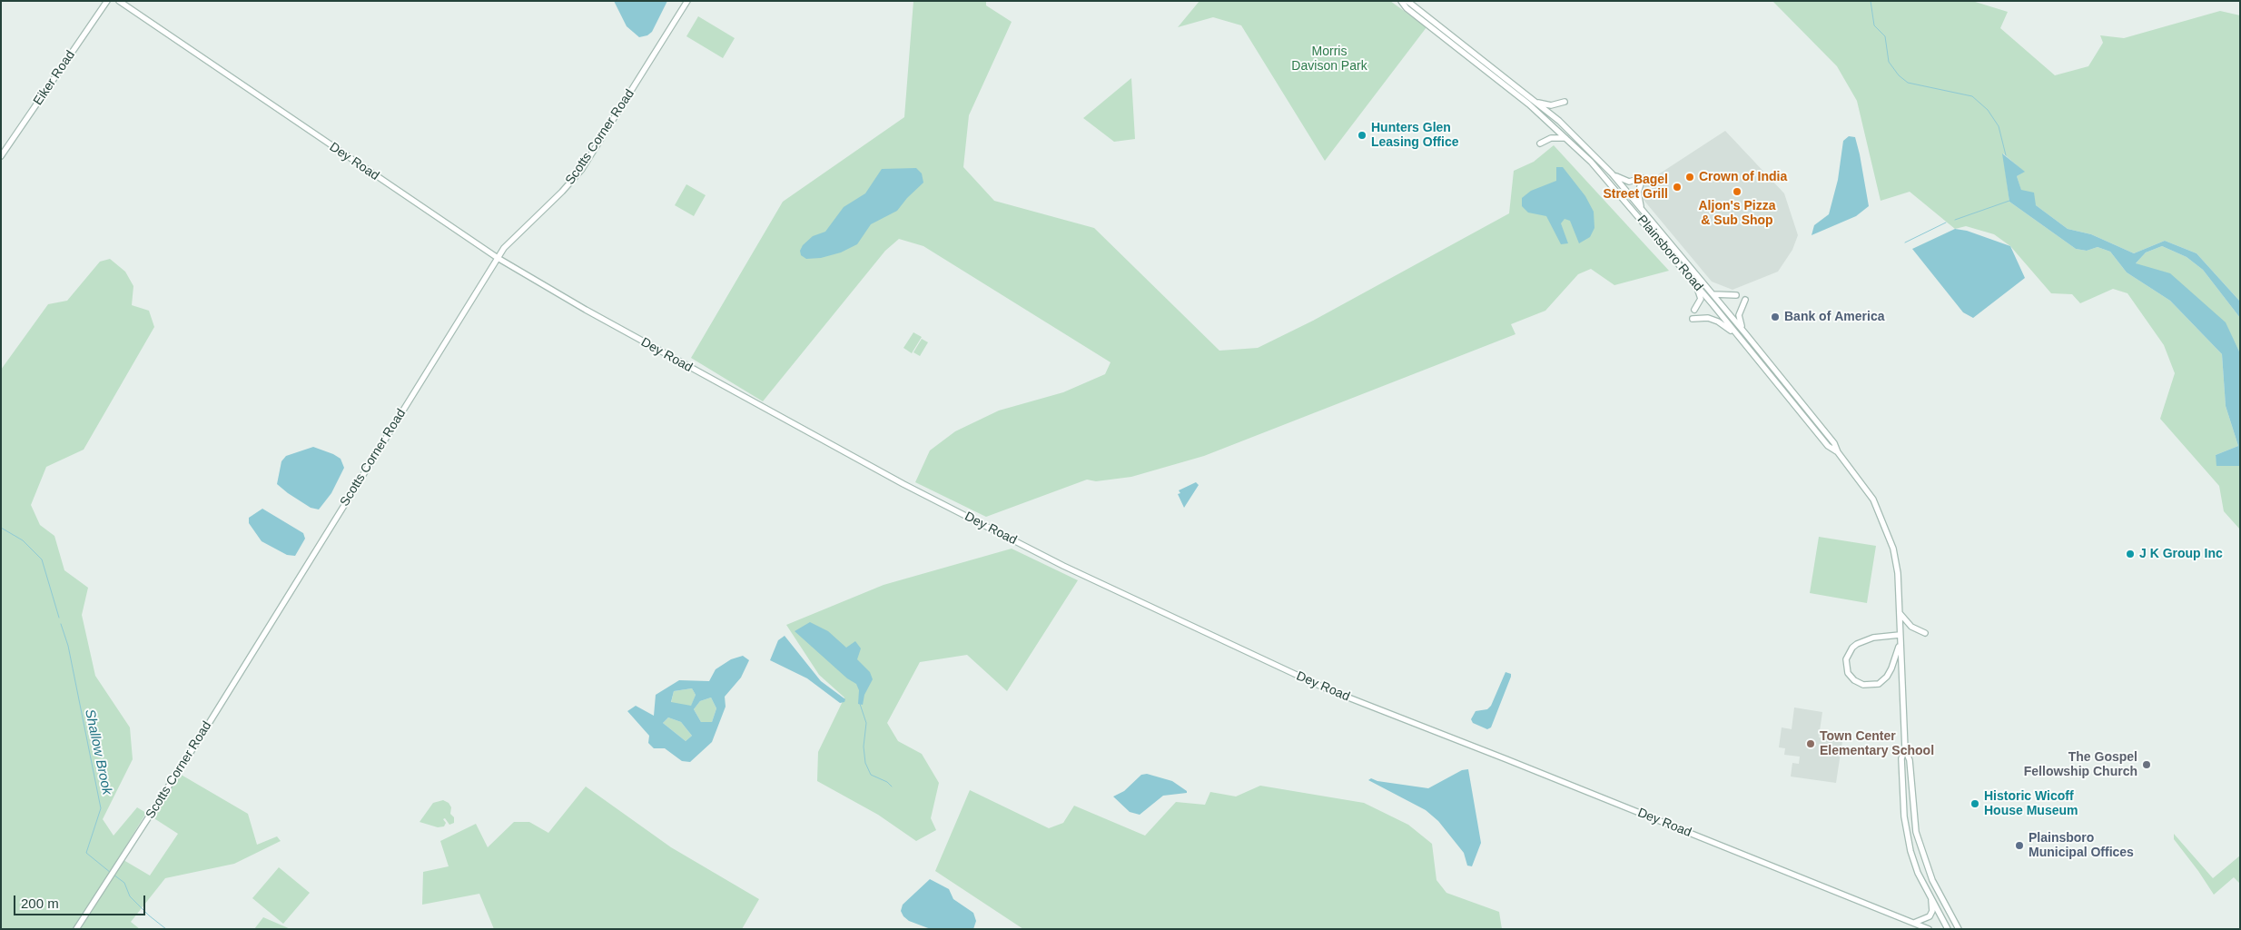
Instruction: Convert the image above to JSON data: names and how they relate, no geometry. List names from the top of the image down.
{
  "streets": {
    "street": [
      "Eiker Road",
      "Scotts Corner Road",
      "Dey Road",
      "Plainsboro Road"
    ]
  },
  "crossings": [
    ["Scotts Corner Road", "Dey Road"]
  ],
  "water": ["Shallow Brook"],
  "parks": ["Morris Davison Park"],
  "places": [
    "Hunters Glen Leasing Office",
    "Crown of India",
    "Bagel Street Grill",
    "Aljon's Pizza & Sub Shop",
    "Bank of America",
    "J K Group Inc",
    "Town Center Elementary School",
    "The Gospel Fellowship Church",
    "Historic Wicoff House Museum",
    "Plainsboro Municipal Offices"
  ],
  "scale_bar": "200 m"
}
